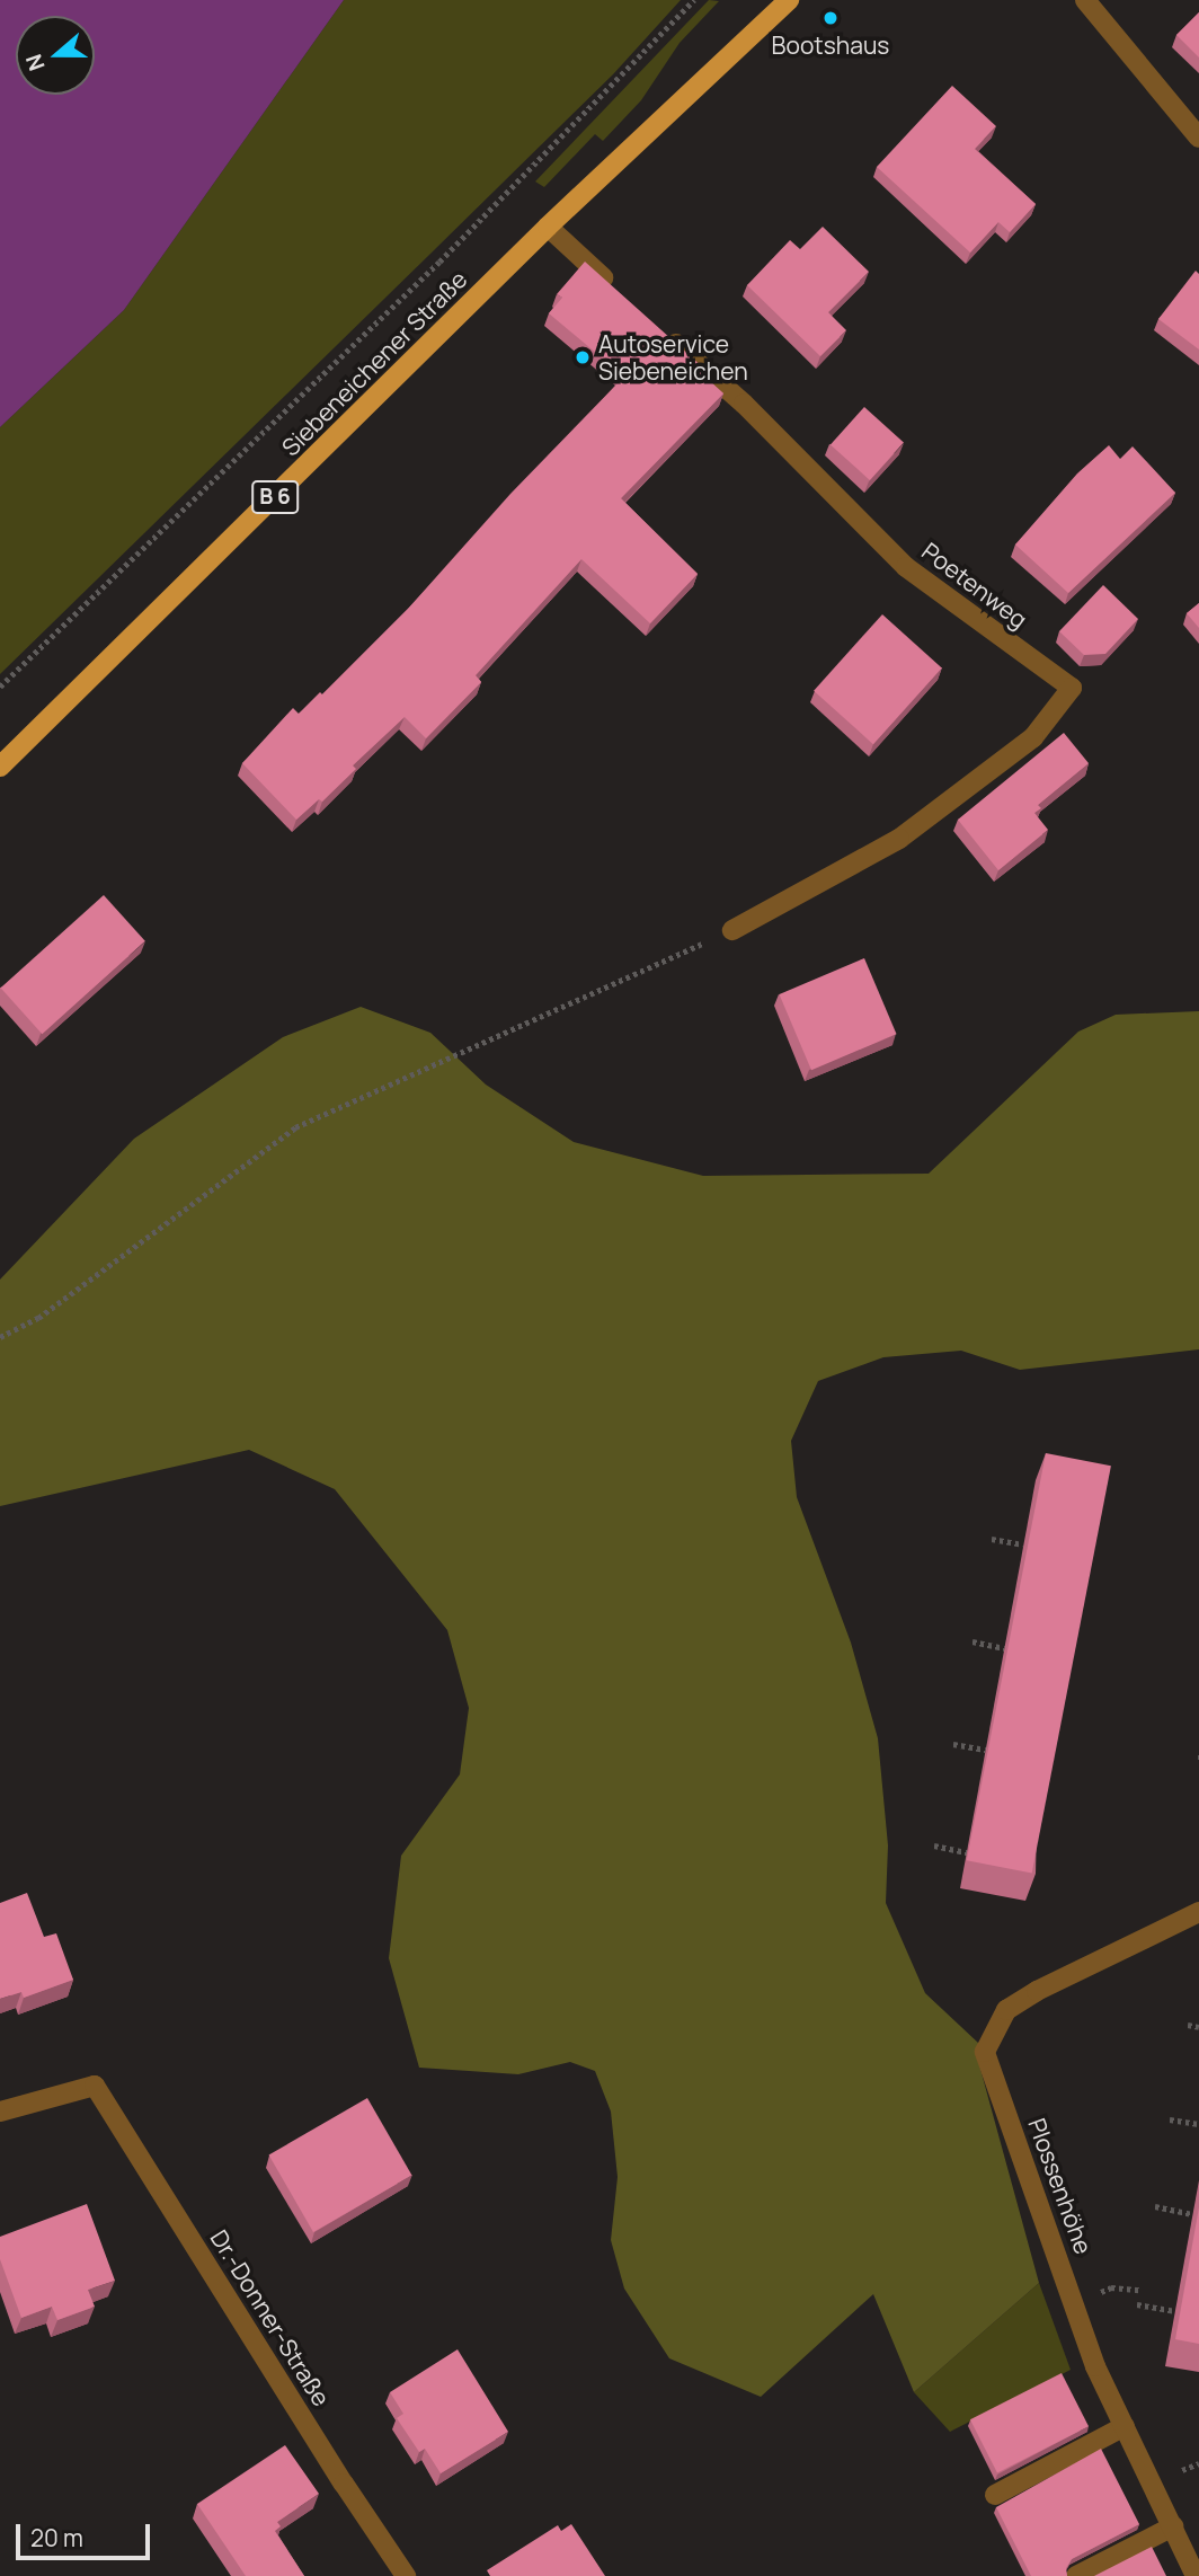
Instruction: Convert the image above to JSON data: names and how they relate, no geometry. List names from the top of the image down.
{
  "streets": {
    "main road": ["Siebeneichener Straße", "B 6"],
    "street": ["Poetenweg", "Plossenhöhe", "Dr.-Donner-Straße"]
  },
  "places": ["Bootshaus", "Autoservice Siebeneichen"],
  "scale_bar": "20 m",
  "north": "left"
}
